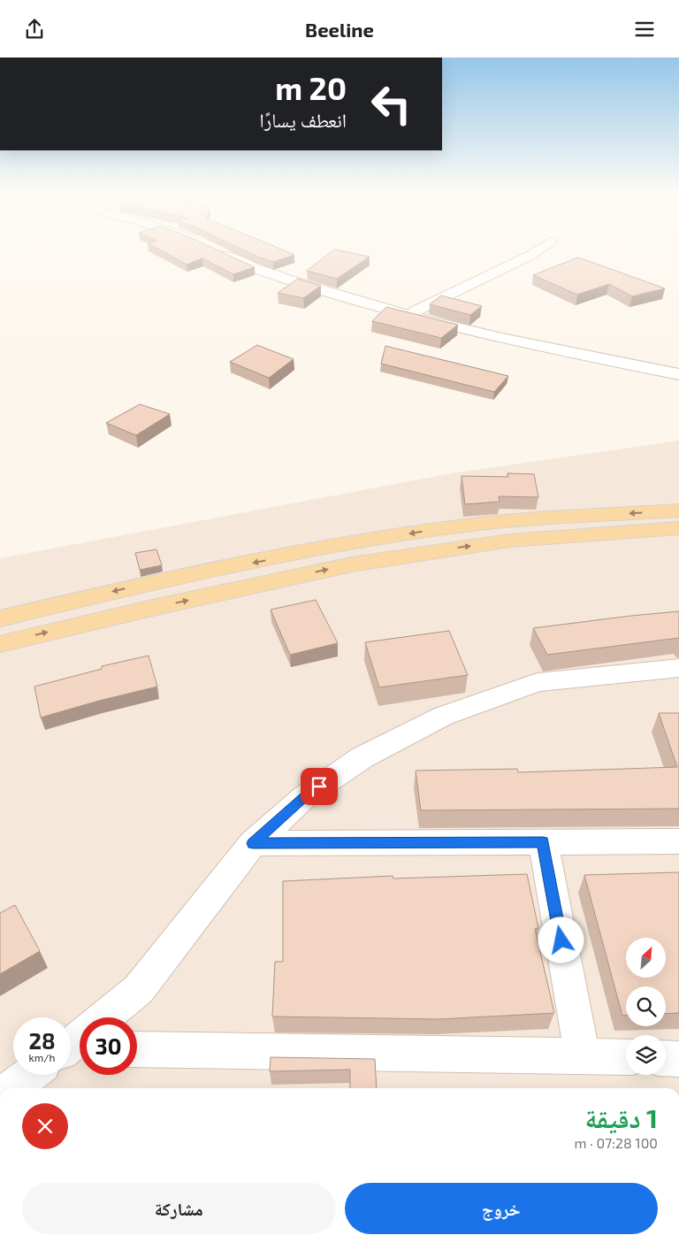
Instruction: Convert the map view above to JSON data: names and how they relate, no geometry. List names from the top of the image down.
{
  "north": "top right",
  "page": {
    "header": "Beeline",
    "turn": ["20 m", "انعطف يسارًا"],
    "speed": "28 km/h",
    "limit": "30",
    "heading": ["1 دقيقة", "100 m · 07:28"],
    "buttons": ["خروج", "مشاركة"]
  }
}
